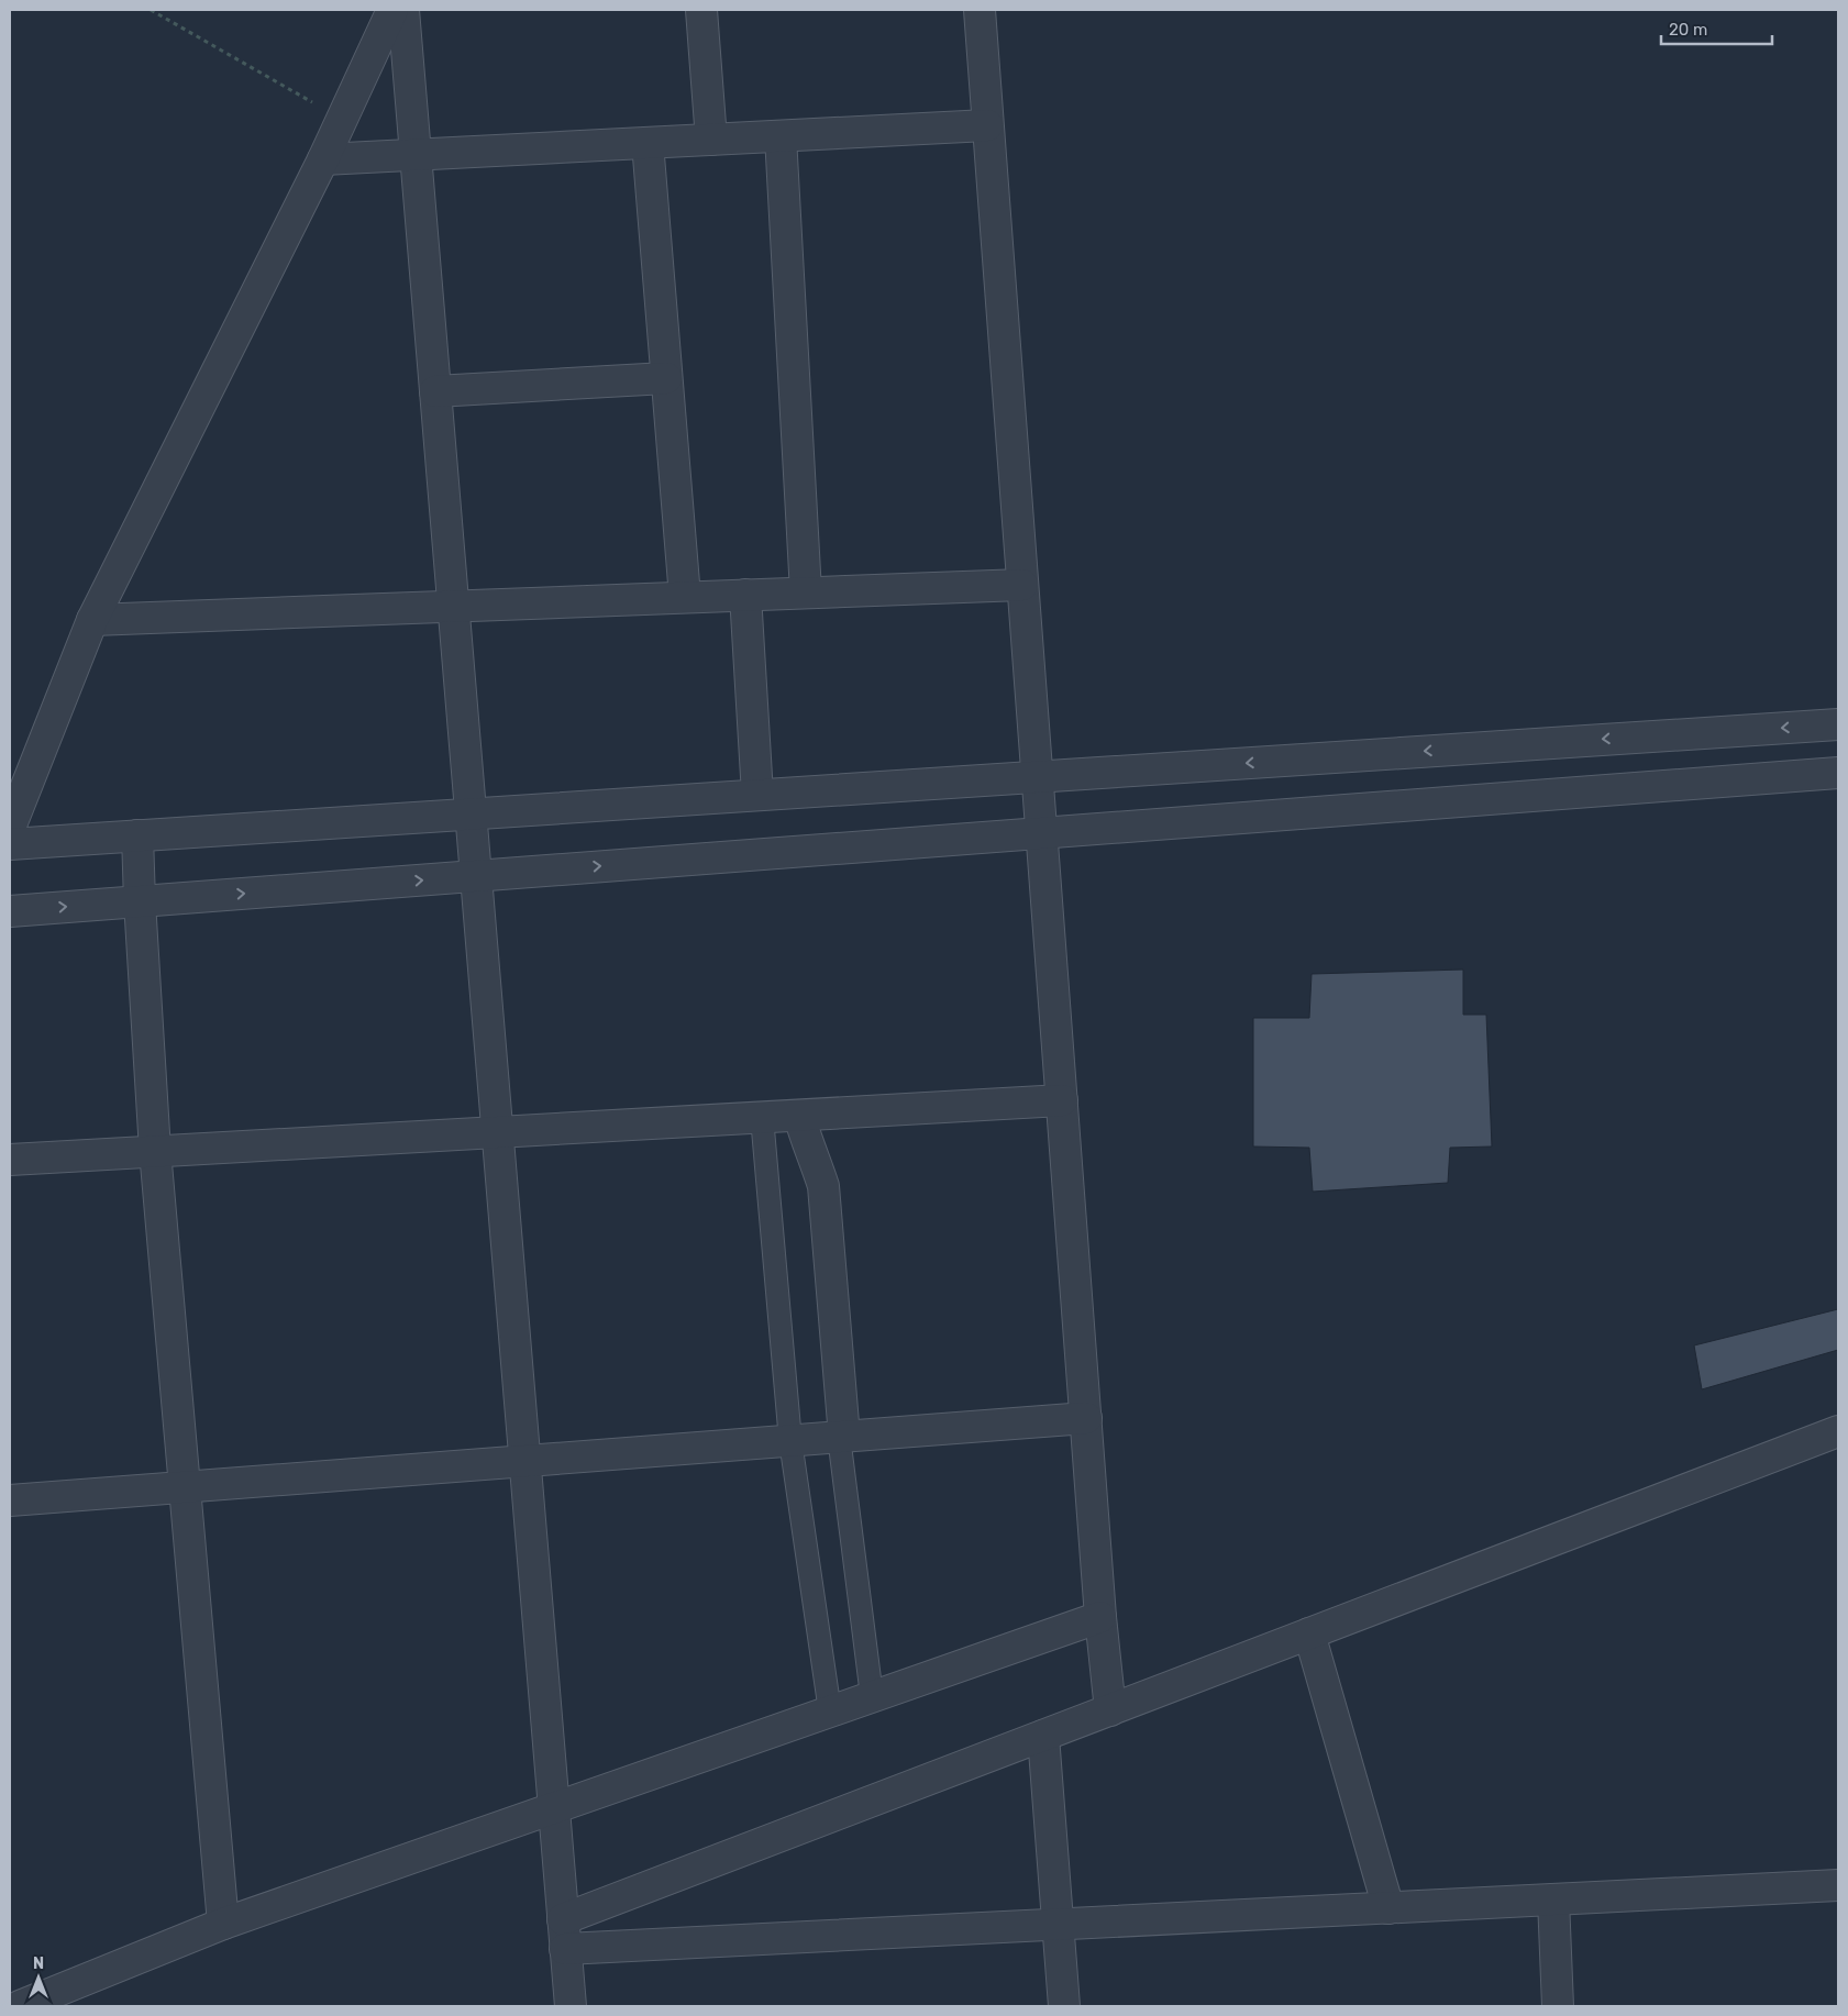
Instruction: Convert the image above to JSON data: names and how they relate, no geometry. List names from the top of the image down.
{
  "scale_bar": "20 m",
  "north": "top"
}
